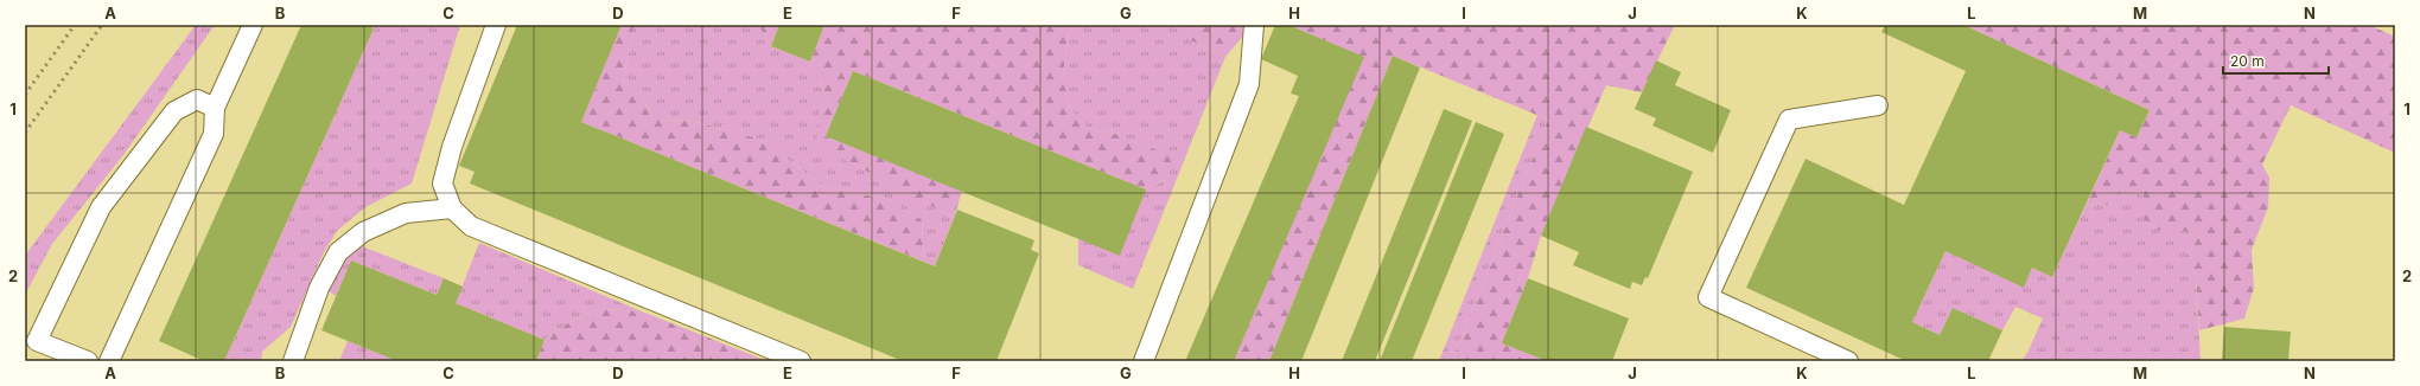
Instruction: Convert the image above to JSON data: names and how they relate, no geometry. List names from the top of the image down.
{
  "scale_bar": "20 m",
  "grid": {
    "columns": [
      "A",
      "B",
      "C",
      "D",
      "E",
      "F",
      "G",
      "H",
      "I",
      "J",
      "K",
      "L",
      "M",
      "N"
    ],
    "rows": ["1", "2"]
  }
}
